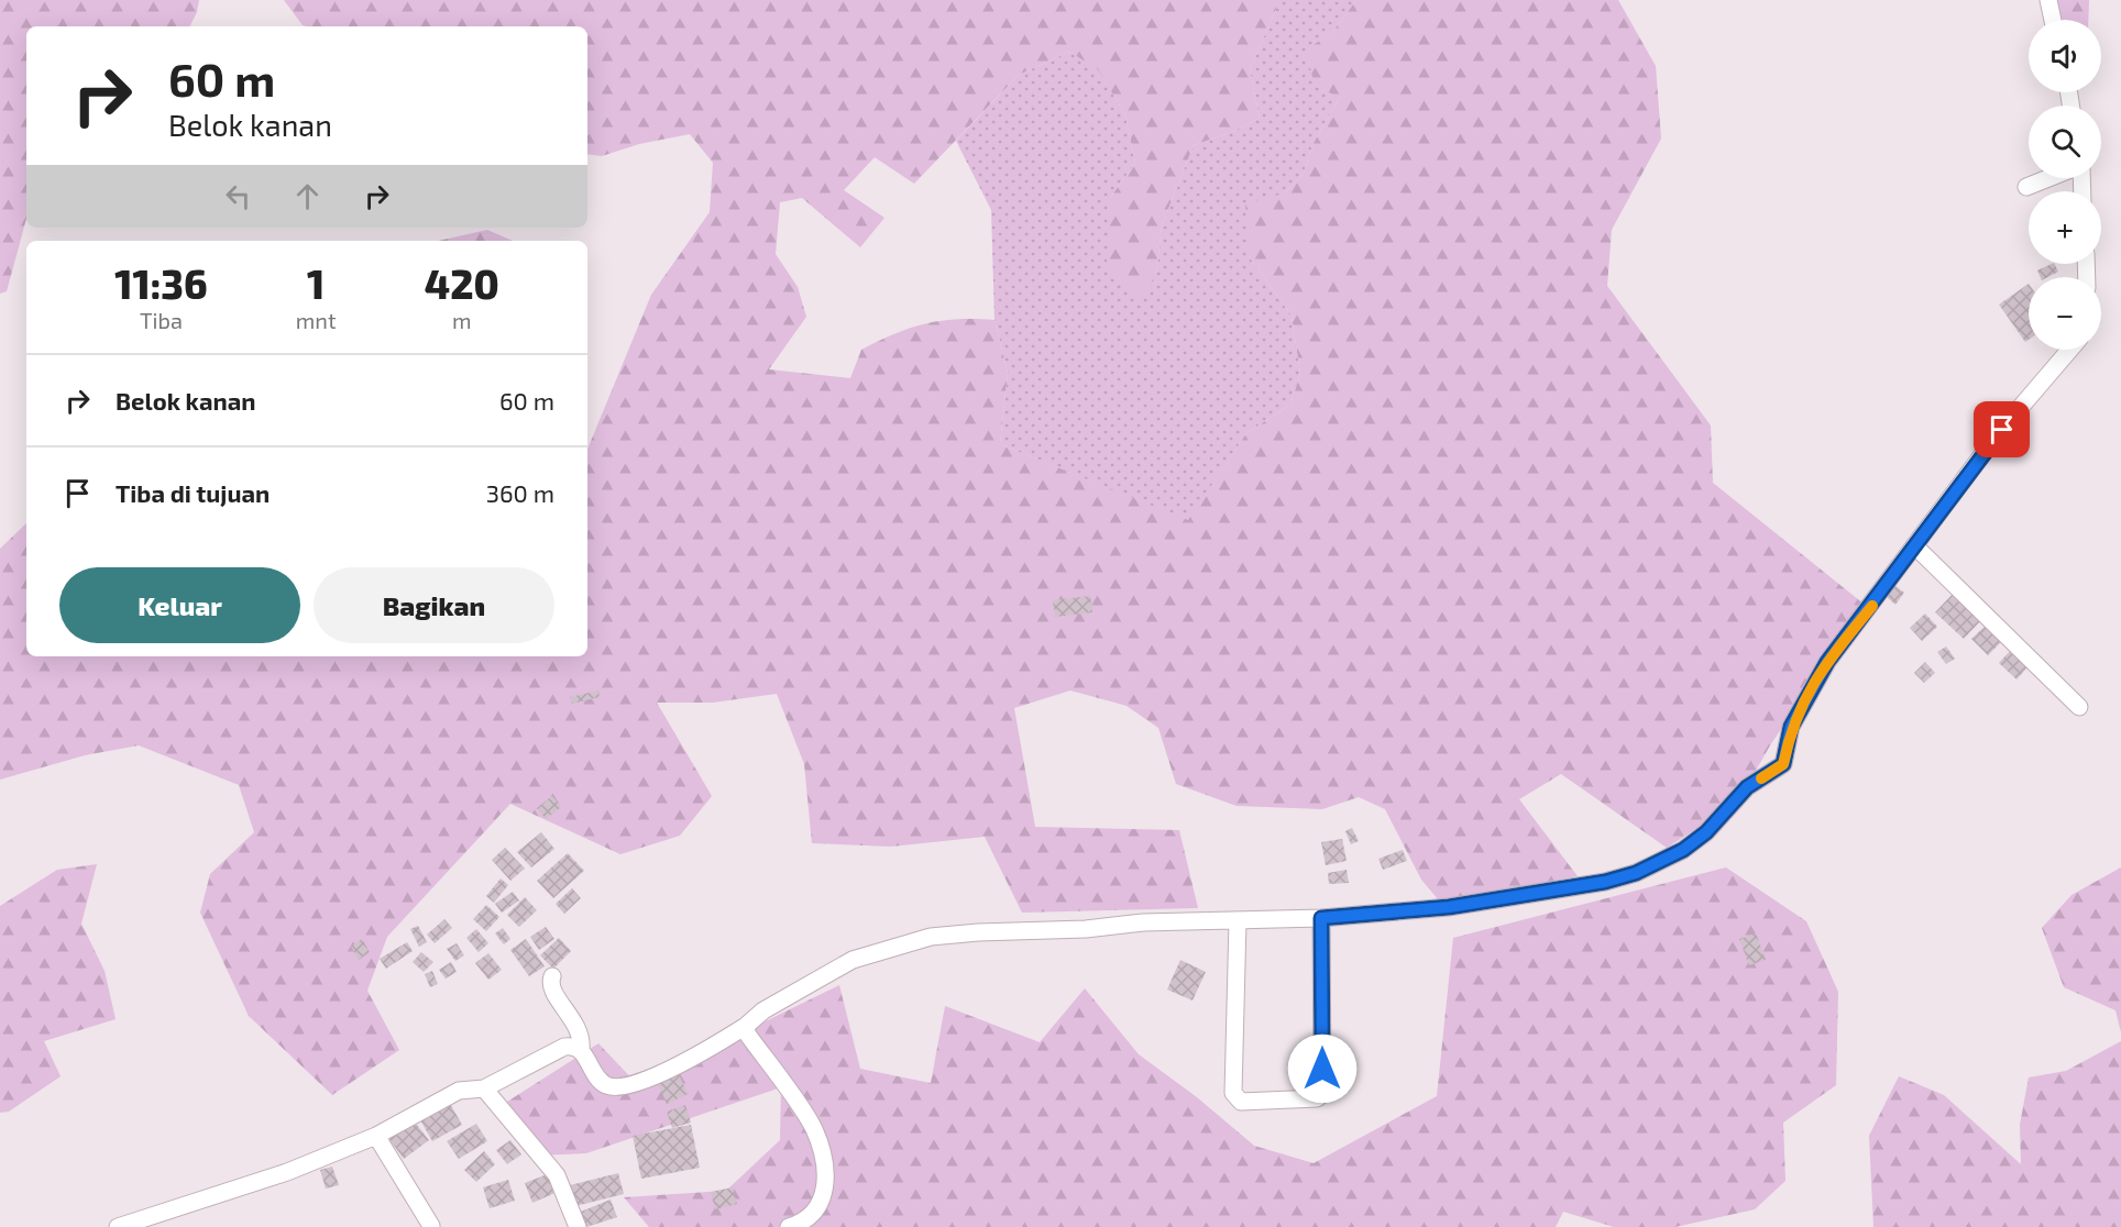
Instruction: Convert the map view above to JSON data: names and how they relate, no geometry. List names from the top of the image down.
{
  "page": {
    "map_buttons": ["+", "−"],
    "turn": ["60 m", "Belok kanan"],
    "eta": [
      "11:36",
      "Tiba",
      "1",
      "mnt",
      "420",
      "m"
    ],
    "list": [
      {
        "name": "Belok kanan",
        "value": "60 m"
      },
      {
        "name": "Tiba di tujuan",
        "value": "360 m"
      }
    ],
    "buttons": ["Keluar", "Bagikan"]
  }
}
